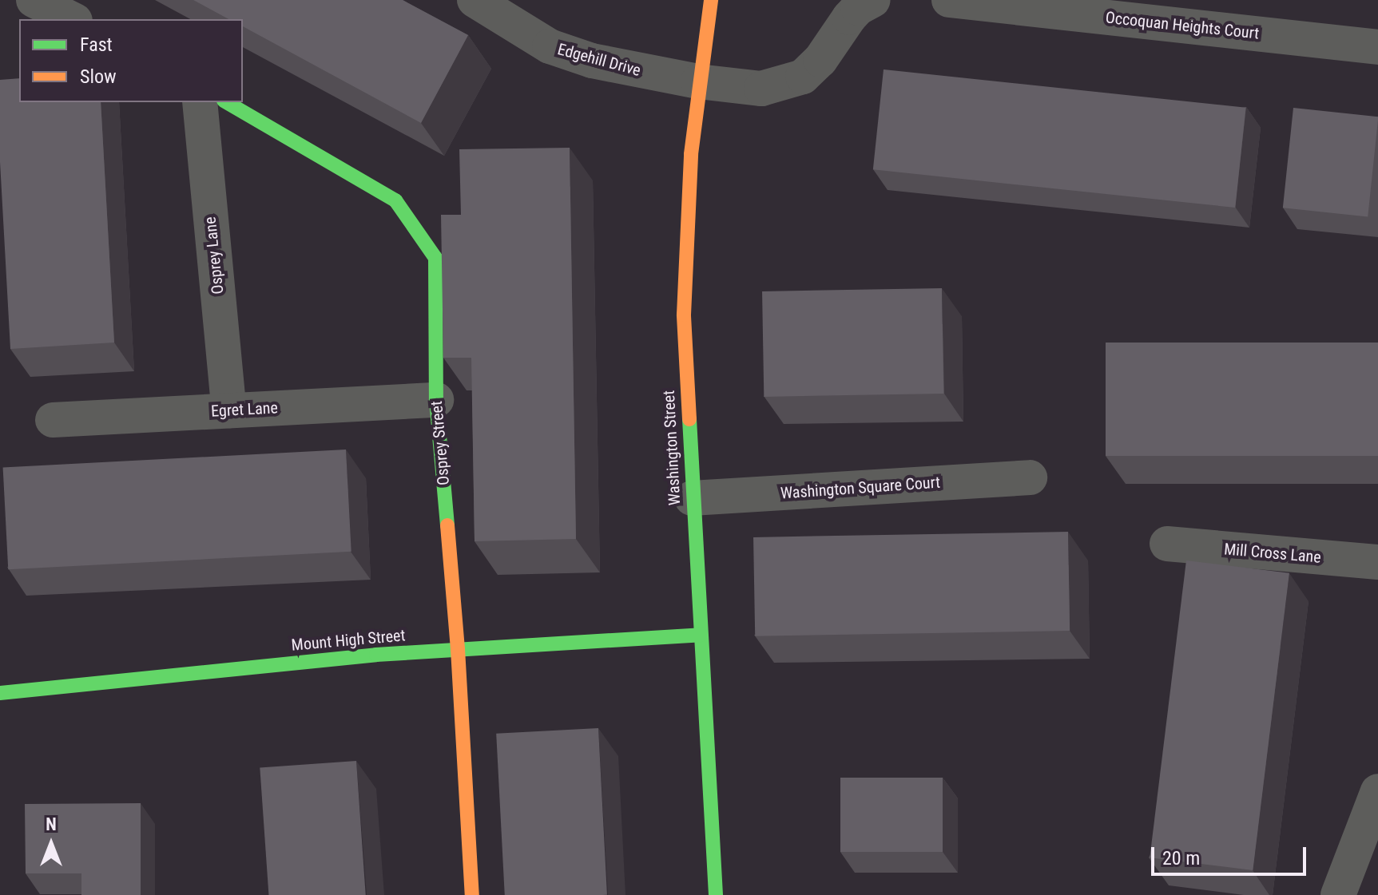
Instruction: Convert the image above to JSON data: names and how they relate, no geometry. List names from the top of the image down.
{
  "streets": {
    "street": [
      "Occoquan Heights Court",
      "Edgehill Drive",
      "Osprey Lane",
      "Egret Lane",
      "Osprey Street",
      "Washington Street",
      "Washington Square Court",
      "Mill Cross Lane",
      "Mount High Street"
    ]
  },
  "crossings": [
    ["Edgehill Drive", "Washington Street"],
    ["Osprey Lane", "Egret Lane"],
    ["Egret Lane", "Osprey Street"],
    ["Osprey Street", "Mount High Street"],
    ["Washington Street", "Washington Square Court"],
    ["Washington Street", "Mount High Street"]
  ],
  "legend": ["Fast", "Slow"],
  "scale_bar": "20 m",
  "north": "top"
}
